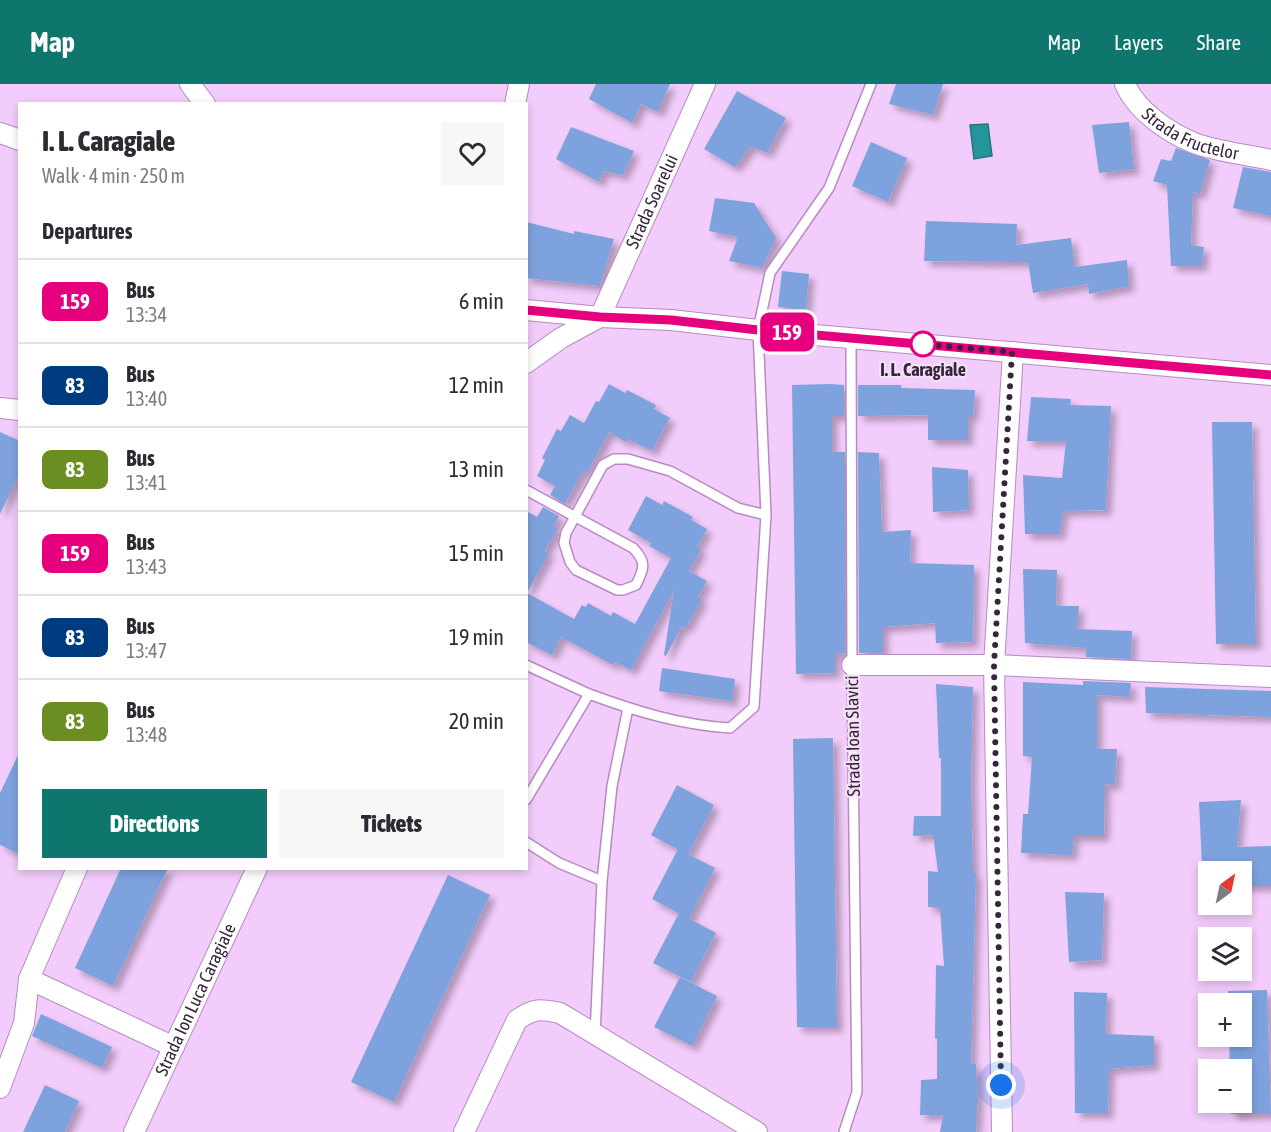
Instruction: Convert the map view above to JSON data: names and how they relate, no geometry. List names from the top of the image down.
{
  "streets": {
    "street": ["Strada Fructelor", "Strada Soarelui", "Strada Ion Luca Caragiale"],
    "lane": ["Strada Ioan Slavici"]
  },
  "places": ["I. L. Caragiale"],
  "lines": ["bus line 159"],
  "north": "top right",
  "page": {
    "header": "Map",
    "nav": ["Map", "Layers", "Share"],
    "on_map": "159",
    "heading": [
      ["I. L. Caragiale", "Walk · 4 min · 250 m"],
      "Departures"
    ],
    "list": [
      {
        "mark": "159",
        "name": "Bus",
        "note": "13:34",
        "value": "6 min"
      },
      {
        "mark": "83",
        "name": "Bus",
        "note": "13:40",
        "value": "12 min"
      },
      {
        "mark": "83",
        "name": "Bus",
        "note": "13:41",
        "value": "13 min"
      },
      {
        "mark": "159",
        "name": "Bus",
        "note": "13:43",
        "value": "15 min"
      },
      {
        "mark": "83",
        "name": "Bus",
        "note": "13:47",
        "value": "19 min"
      },
      {
        "mark": "83",
        "name": "Bus",
        "note": "13:48",
        "value": "20 min"
      }
    ],
    "buttons": ["Directions", "Tickets"],
    "map_buttons": ["+", "−"]
  }
}
